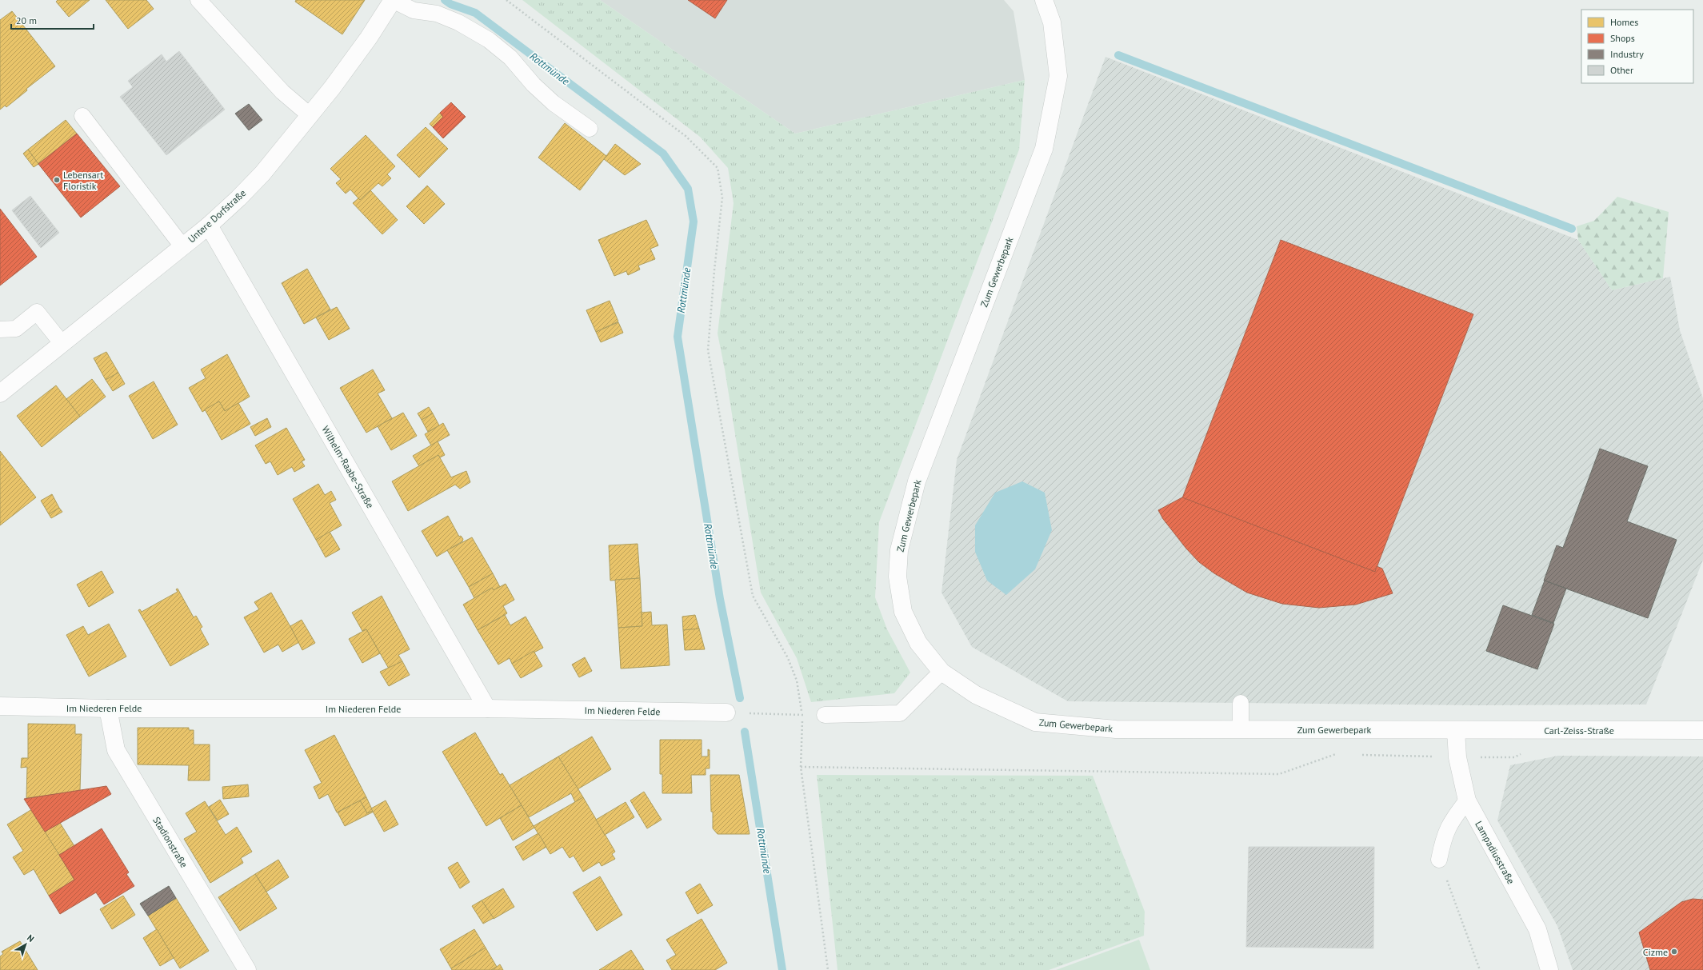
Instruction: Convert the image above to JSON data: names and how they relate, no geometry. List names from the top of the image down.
{
  "streets": {
    "street": [
      "Untere Dorfstraße",
      "Zum Gewerbepark",
      "Wilhelm-Raabe-Straße",
      "Im Niederen Felde",
      "Carl-Zeiss-Straße",
      "Stadionstraße",
      "Lampadiusstraße"
    ]
  },
  "crossings": [
    ["Untere Dorfstraße", "Wilhelm-Raabe-Straße"],
    ["Zum Gewerbepark", "Carl-Zeiss-Straße"],
    ["Zum Gewerbepark", "Lampadiusstraße"],
    ["Wilhelm-Raabe-Straße", "Im Niederen Felde"],
    ["Im Niederen Felde", "Stadionstraße"],
    ["Carl-Zeiss-Straße", "Lampadiusstraße"]
  ],
  "water": ["Rottmünde"],
  "places": ["Lebensart Floristik", "Cizme"],
  "legend": [
    "Homes",
    "Shops",
    "Industry",
    "Other"
  ],
  "scale_bar": "20 m",
  "north": "top right"
}
